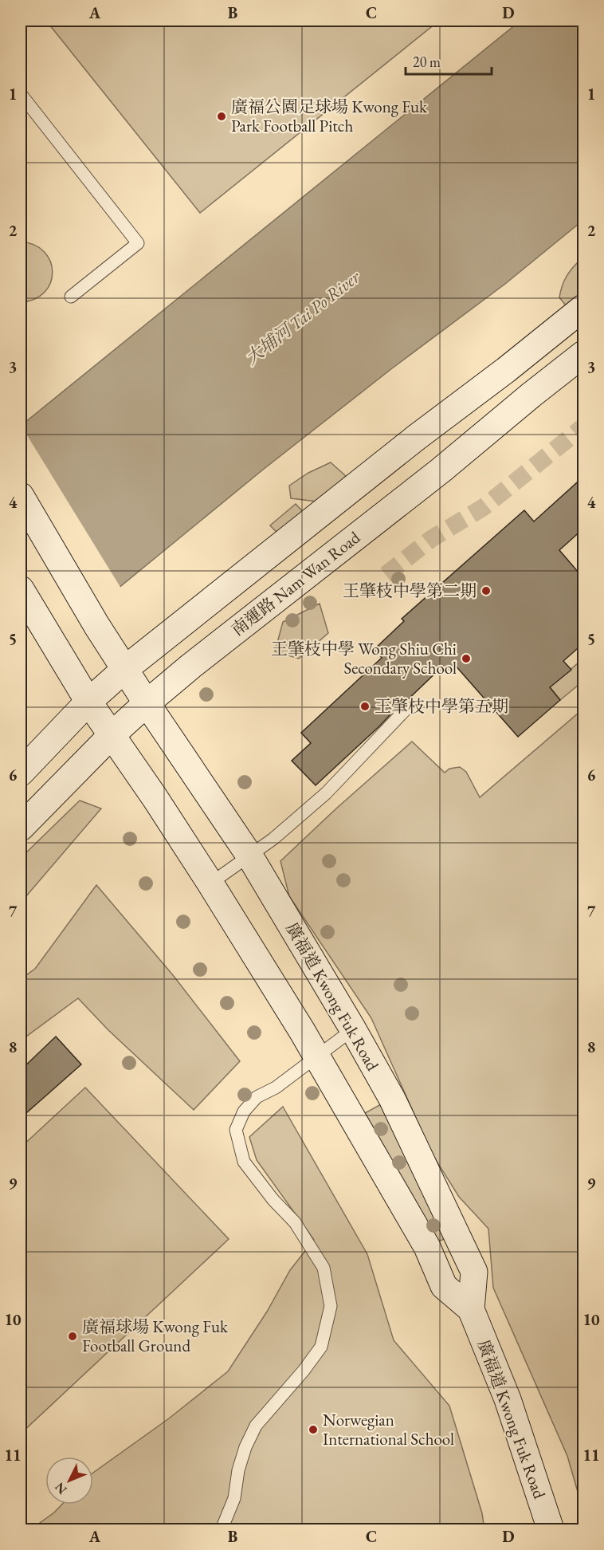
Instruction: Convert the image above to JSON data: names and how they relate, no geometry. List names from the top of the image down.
{
  "streets": {
    "main road": ["南運路 Nam Wan Road", "廣福道 Kwong Fuk Road"]
  },
  "crossings": [
    ["南運路 Nam Wan Road", "廣福道 Kwong Fuk Road"]
  ],
  "water": ["大埔河 Tai Po River"],
  "places": [
    "廣福公園足球場 Kwong Fuk Park Football Pitch",
    "王肇枝中學第二期",
    "王肇枝中學 Wong Shiu Chi Secondary School",
    "王肇枝中學第五期",
    "廣福球場 Kwong Fuk Football Ground",
    "Norwegian International School"
  ],
  "scale_bar": "20 m",
  "north": "bottom left",
  "grid": {
    "columns": [
      "A",
      "B",
      "C",
      "D"
    ],
    "rows": [
      "1",
      "2",
      "3",
      "4",
      "5",
      "6",
      "7",
      "8",
      "9",
      "10",
      "11"
    ]
  }
}
